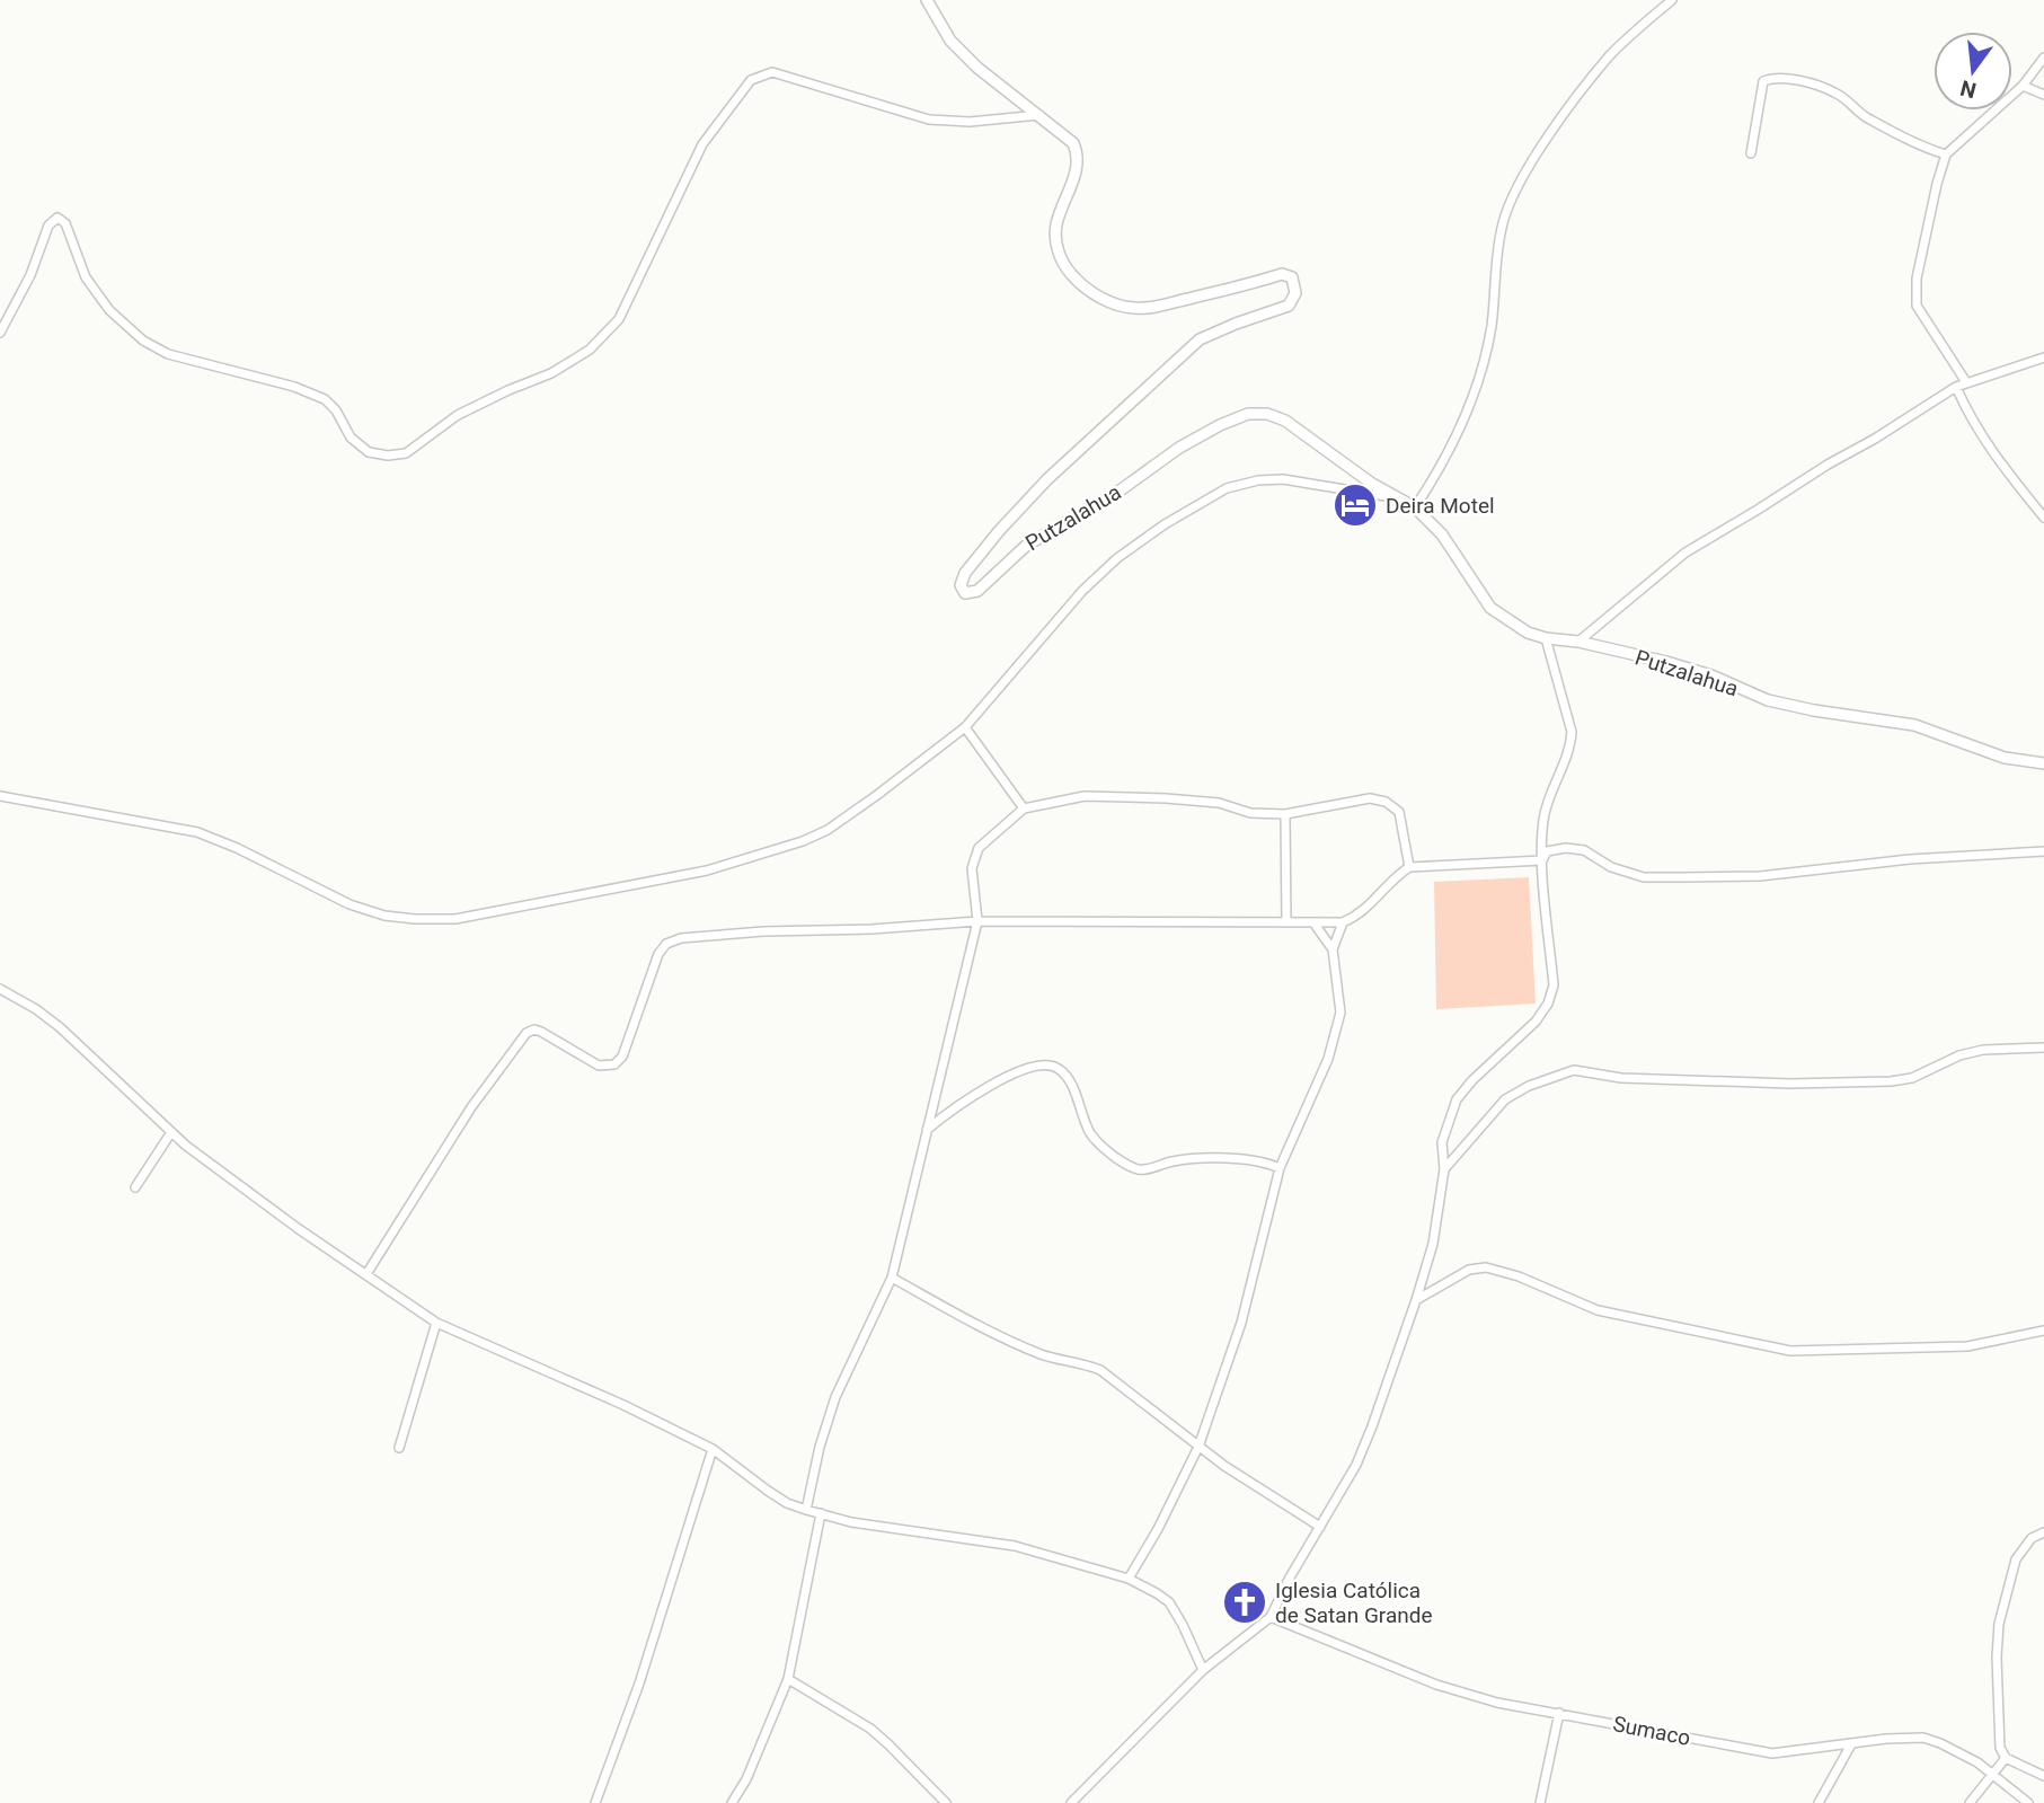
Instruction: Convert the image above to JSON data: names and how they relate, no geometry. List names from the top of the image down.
{
  "streets": {
    "street": ["Putzalahua", "Sumaco"]
  },
  "places": {
    "hotel": ["Deira Motel"],
    "church": ["Iglesia Católica de Satan Grande"]
  },
  "north": "bottom"
}
